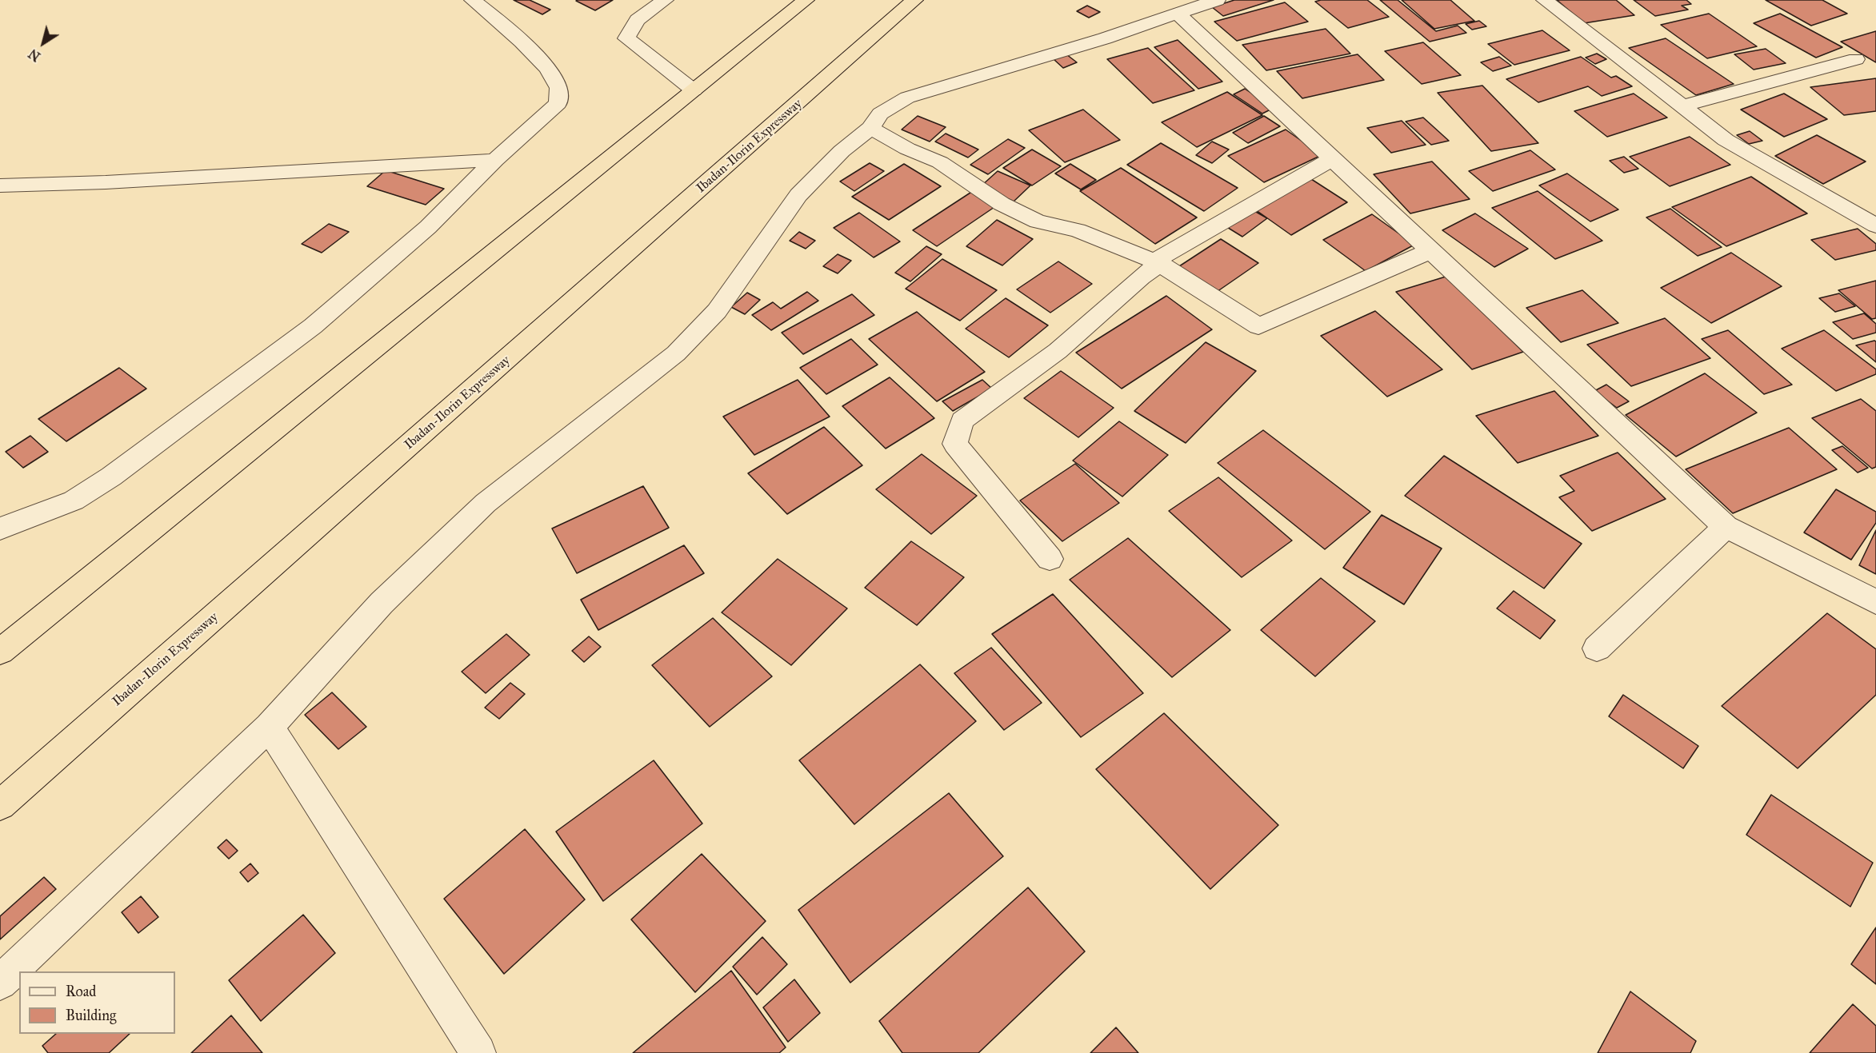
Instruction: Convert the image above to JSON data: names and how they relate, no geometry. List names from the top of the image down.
{
  "streets": {
    "highway": ["Ibadan-Ilorin Expressway"]
  },
  "legend": ["Road", "Building"],
  "north": "bottom left"
}
